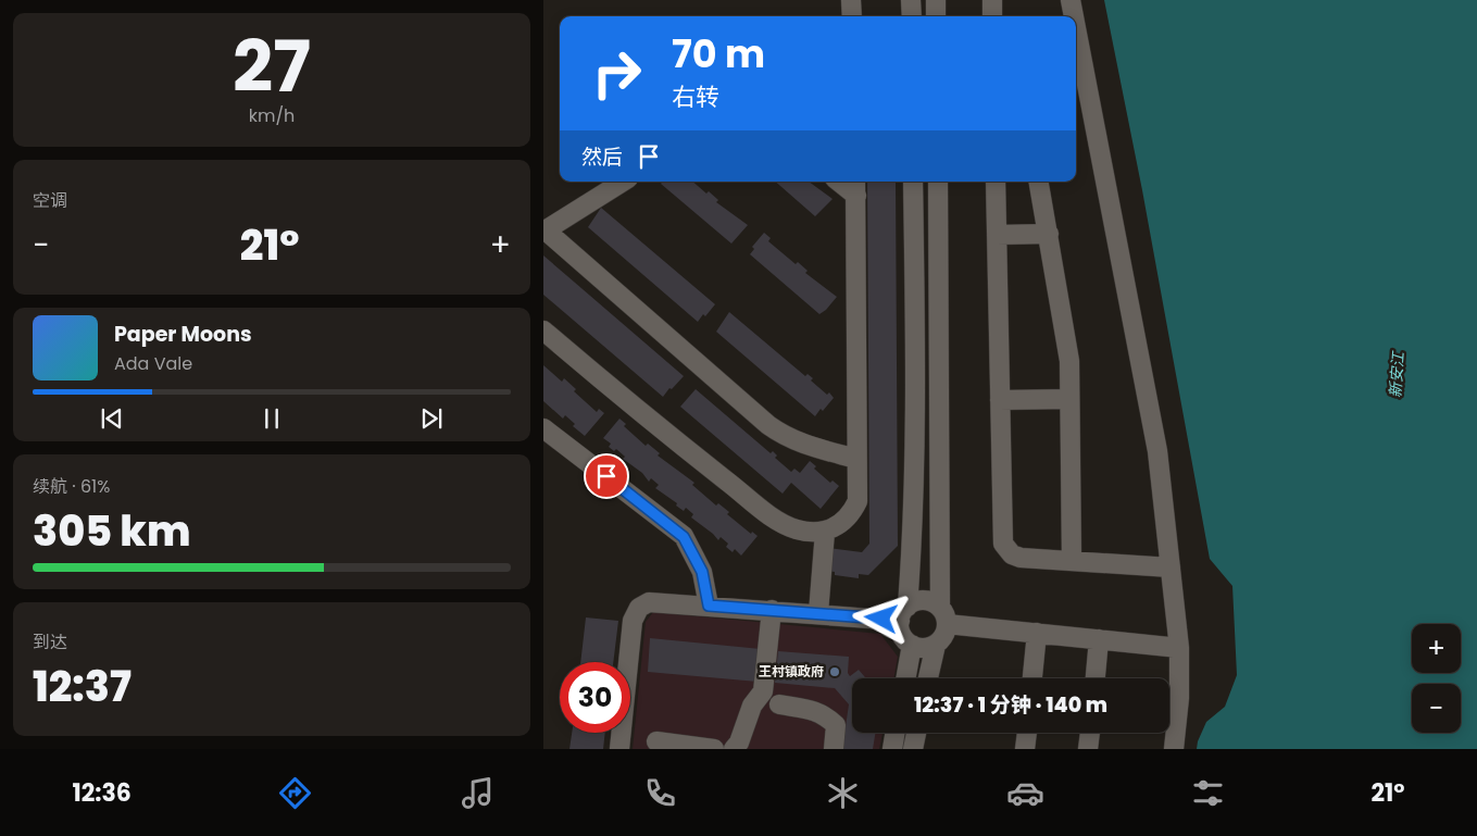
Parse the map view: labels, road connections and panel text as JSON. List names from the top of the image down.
{
  "water": ["新安江"],
  "places": ["王村镇政府"],
  "page": {
    "tile": [
      ["27", "km/h"],
      "空调",
      ["续航 · 61%", "305 km"],
      ["到达", "12:37"]
    ],
    "turn": ["70 m", "右转"],
    "then": "然后",
    "heat": ["−", "21°", "+"],
    "song": ["Paper Moons", "Ada Vale"],
    "map_buttons": ["+", "−"],
    "limit": "30",
    "trip": "12:37 · 1 分钟 · 140 m",
    "tabs": ["12:36", "21°"]
  }
}
